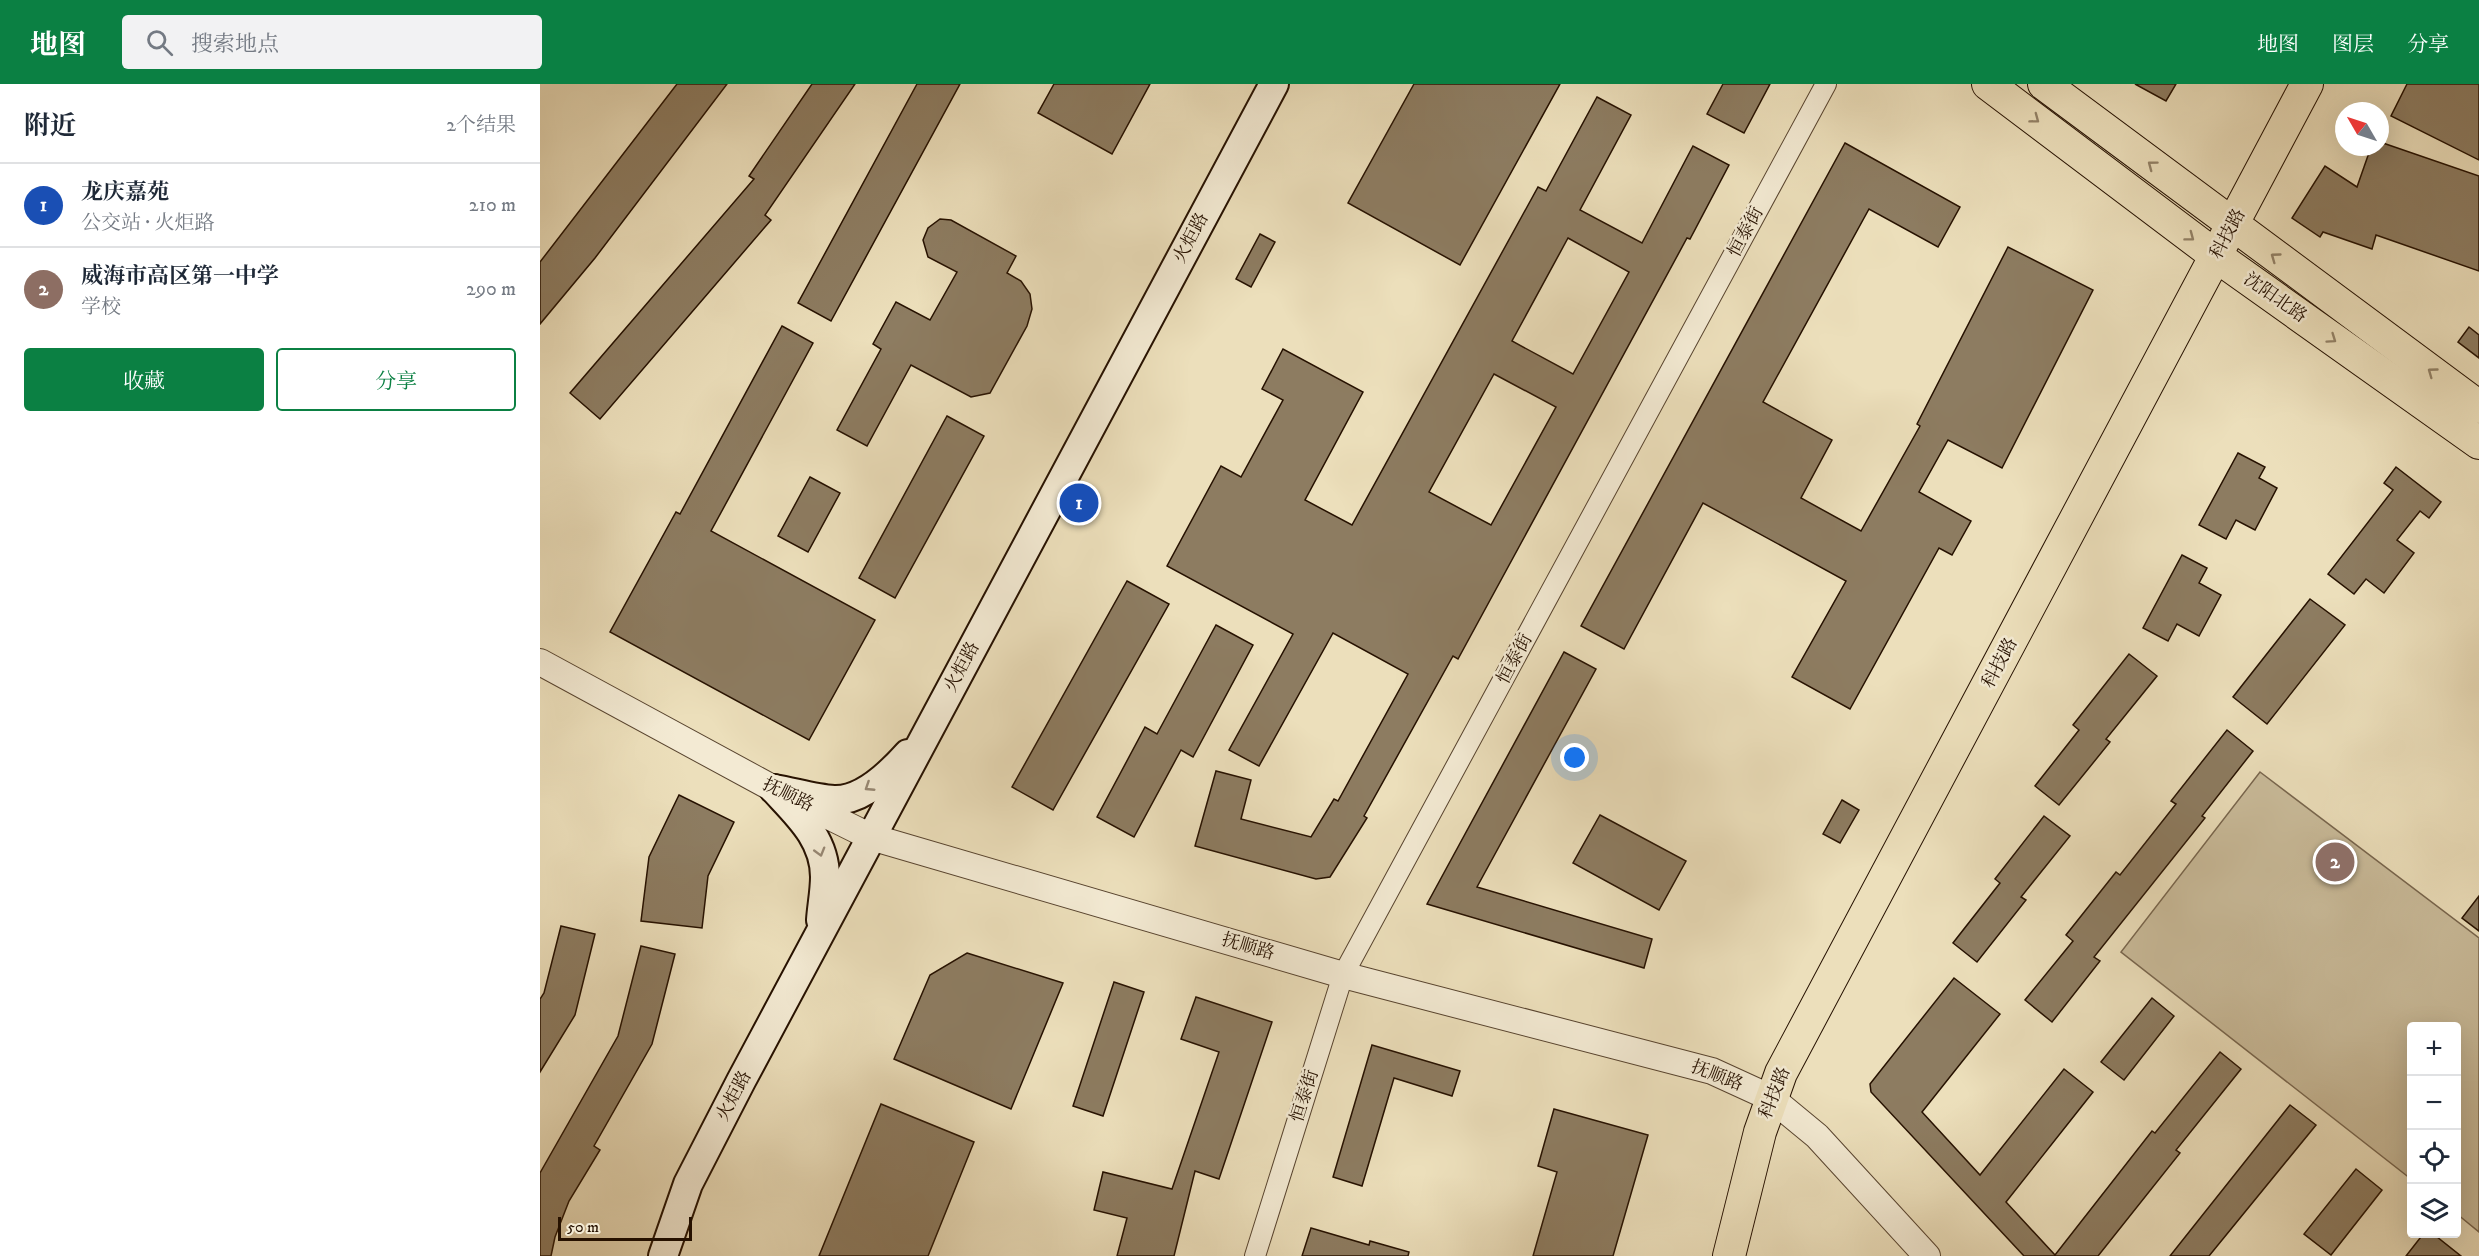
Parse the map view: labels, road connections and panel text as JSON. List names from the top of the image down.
{
  "streets": {
    "main road": ["科技路", "火炬路", "沈阳北路"],
    "street": ["恒泰街", "抚顺路"]
  },
  "crossings": [
    ["恒泰街", "抚顺路"],
    ["科技路", "沈阳北路"],
    ["科技路", "抚顺路"],
    ["火炬路", "抚顺路"]
  ],
  "scale_bar": "50 m",
  "north": "top left",
  "page": {
    "header": "地图",
    "search": "搜索地点",
    "nav": ["地图", "图层", "分享"],
    "heading": ["附近", "2个结果"],
    "list": [
      {
        "mark": "1",
        "name": "龙庆嘉苑",
        "note": "公交站 · 火炬路",
        "value": "210 m"
      },
      {
        "mark": "2",
        "name": "威海市高区第一中学",
        "note": "学校",
        "value": "290 m"
      }
    ],
    "buttons": ["收藏", "分享"],
    "pins": ["1", "2"],
    "map_buttons": ["+", "−"],
    "scale": "50 m"
  }
}
